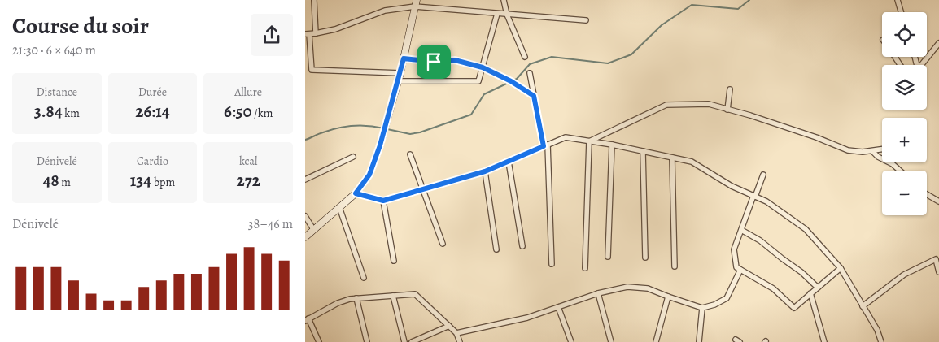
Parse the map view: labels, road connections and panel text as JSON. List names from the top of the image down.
{
  "page": {
    "heading": ["Course du soir", "21:30 · 6 × 640 m"],
    "map_buttons": ["+", "−"],
    "stats": [
      ["Distance", "3.84 km"],
      ["Durée", "26:14"],
      ["Allure", "6:50 /km"],
      ["Dénivelé", "48 m"],
      ["Cardio", "134 bpm"],
      ["kcal", "272"]
    ],
    "chart": ["Dénivelé", "38–46 m"]
  }
}
